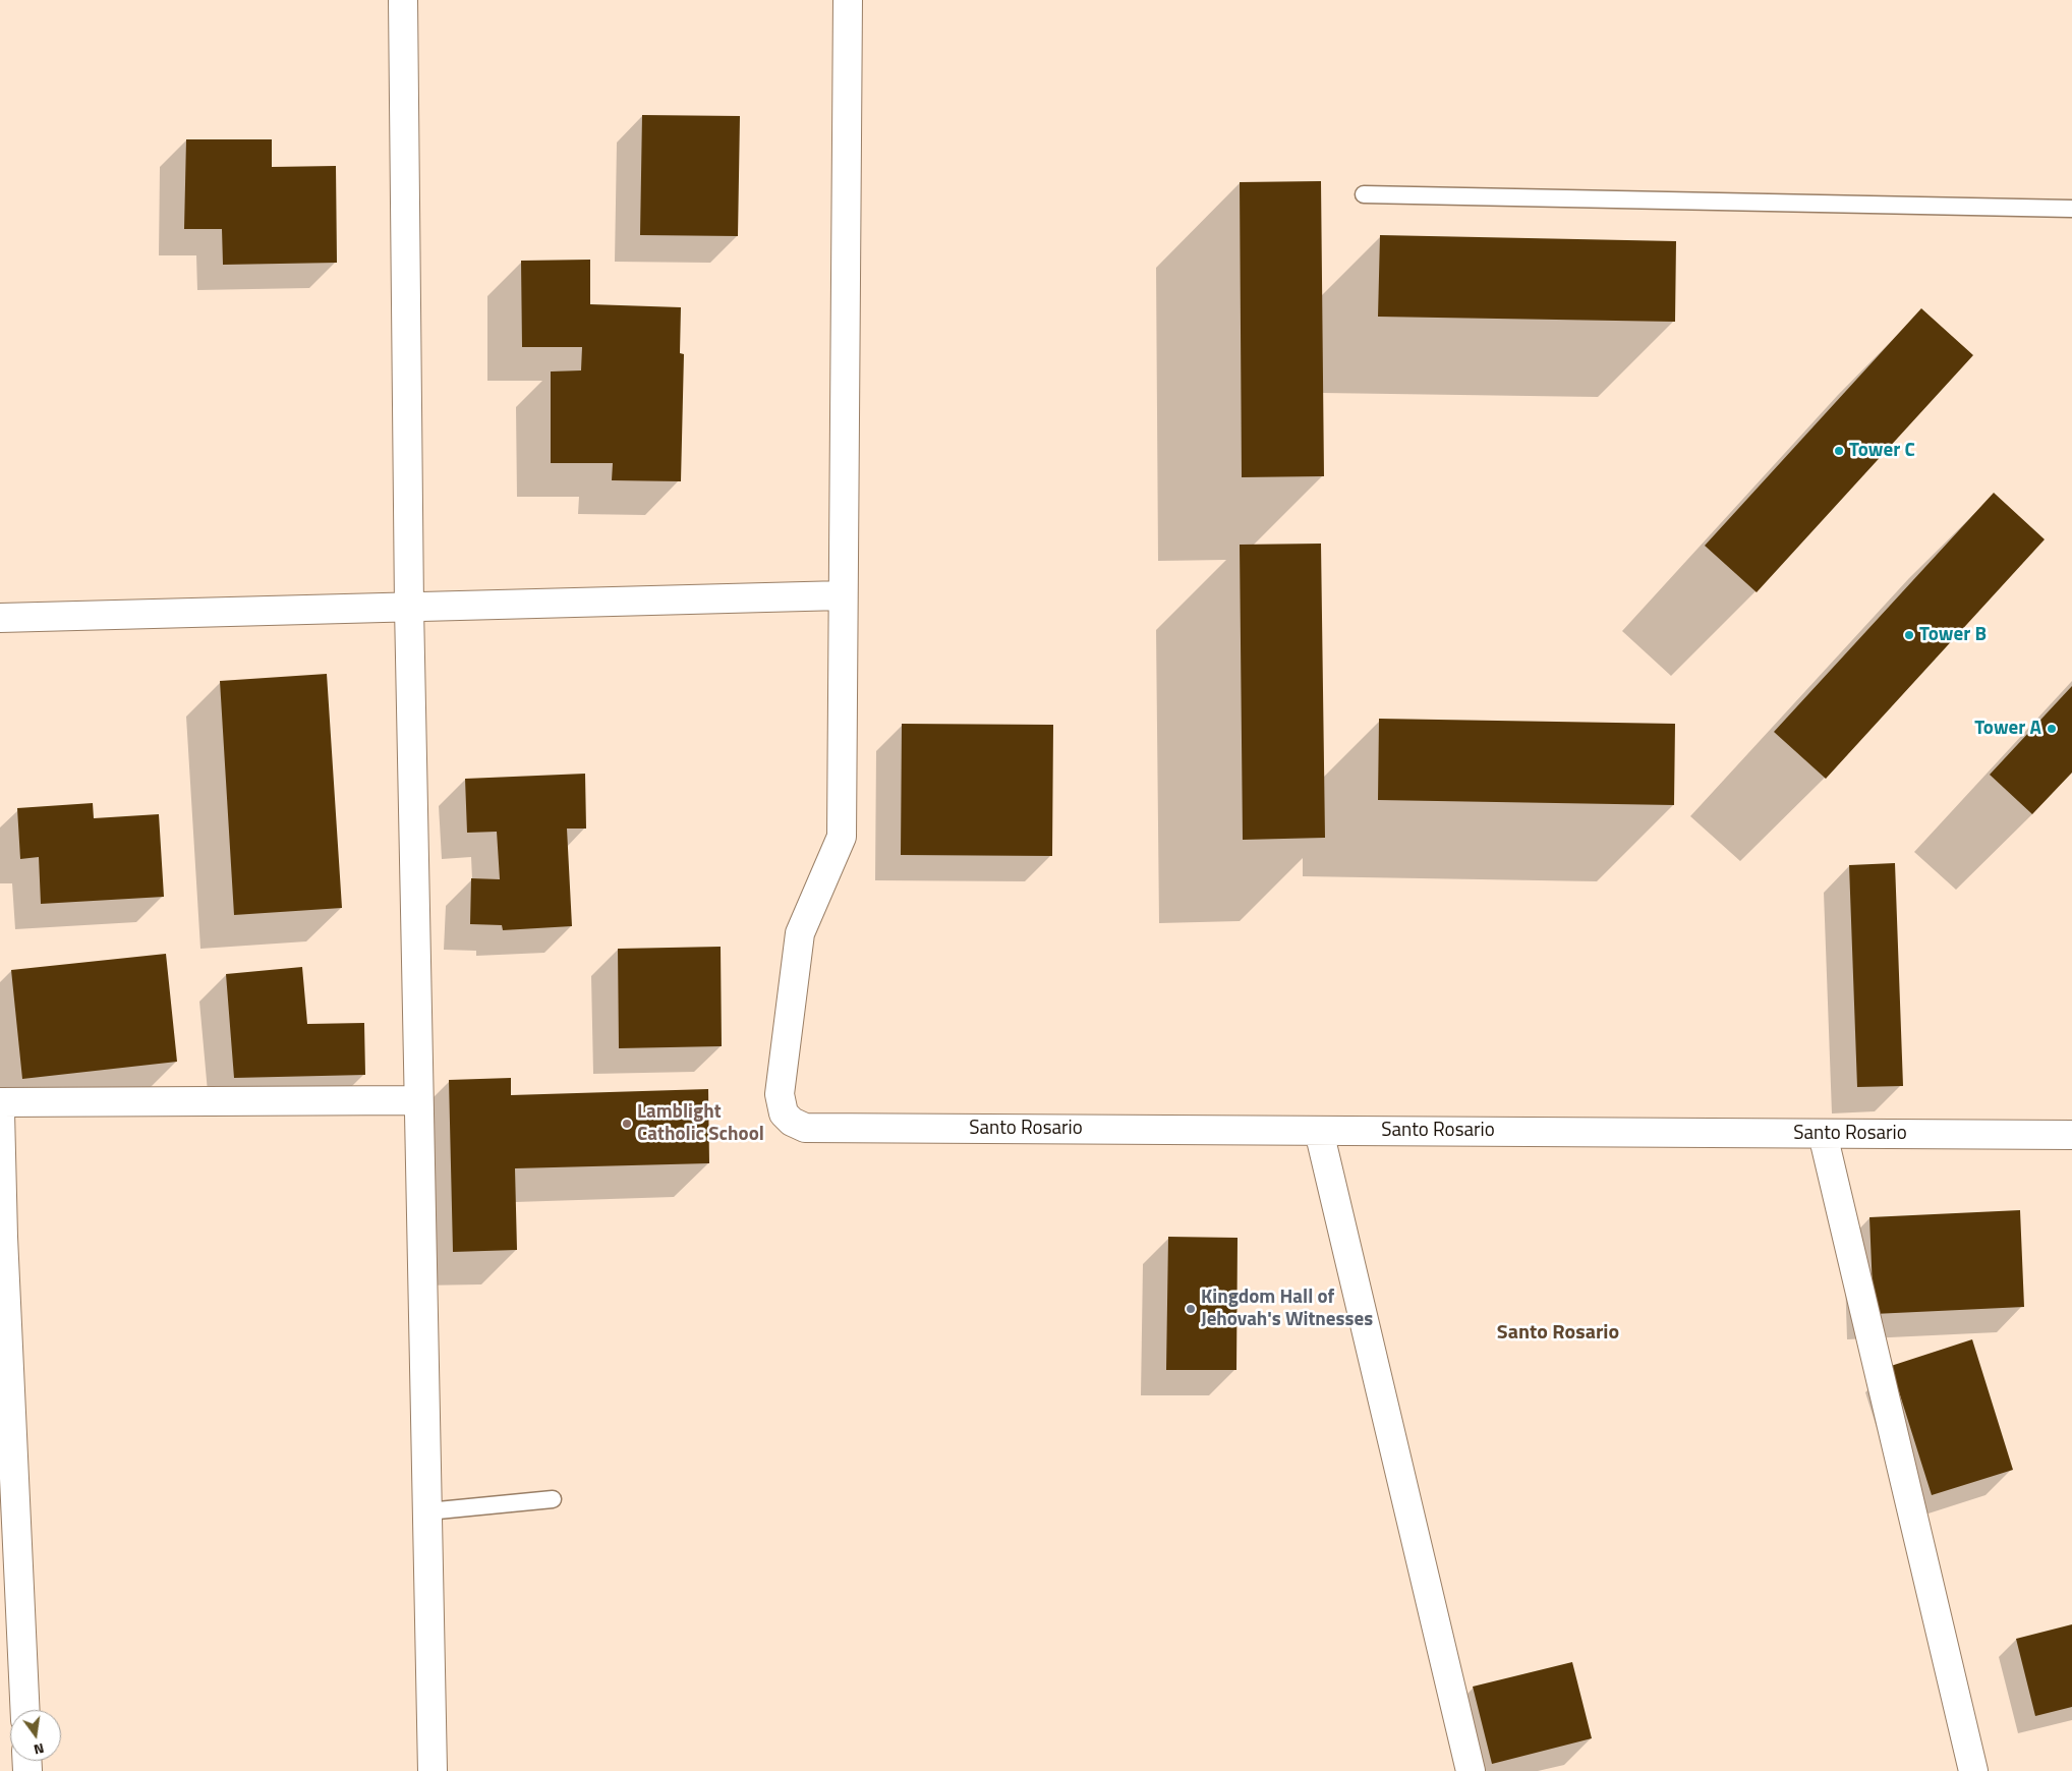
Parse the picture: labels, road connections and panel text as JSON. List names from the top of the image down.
{
  "streets": {
    "street": ["Santo Rosario"]
  },
  "districts": ["Santo Rosario"],
  "places": [
    "Tower C",
    "Tower B",
    "Tower A",
    "Lamblight Catholic School",
    "Kingdom Hall of Jehovah's Witnesses"
  ],
  "north": "bottom"
}
